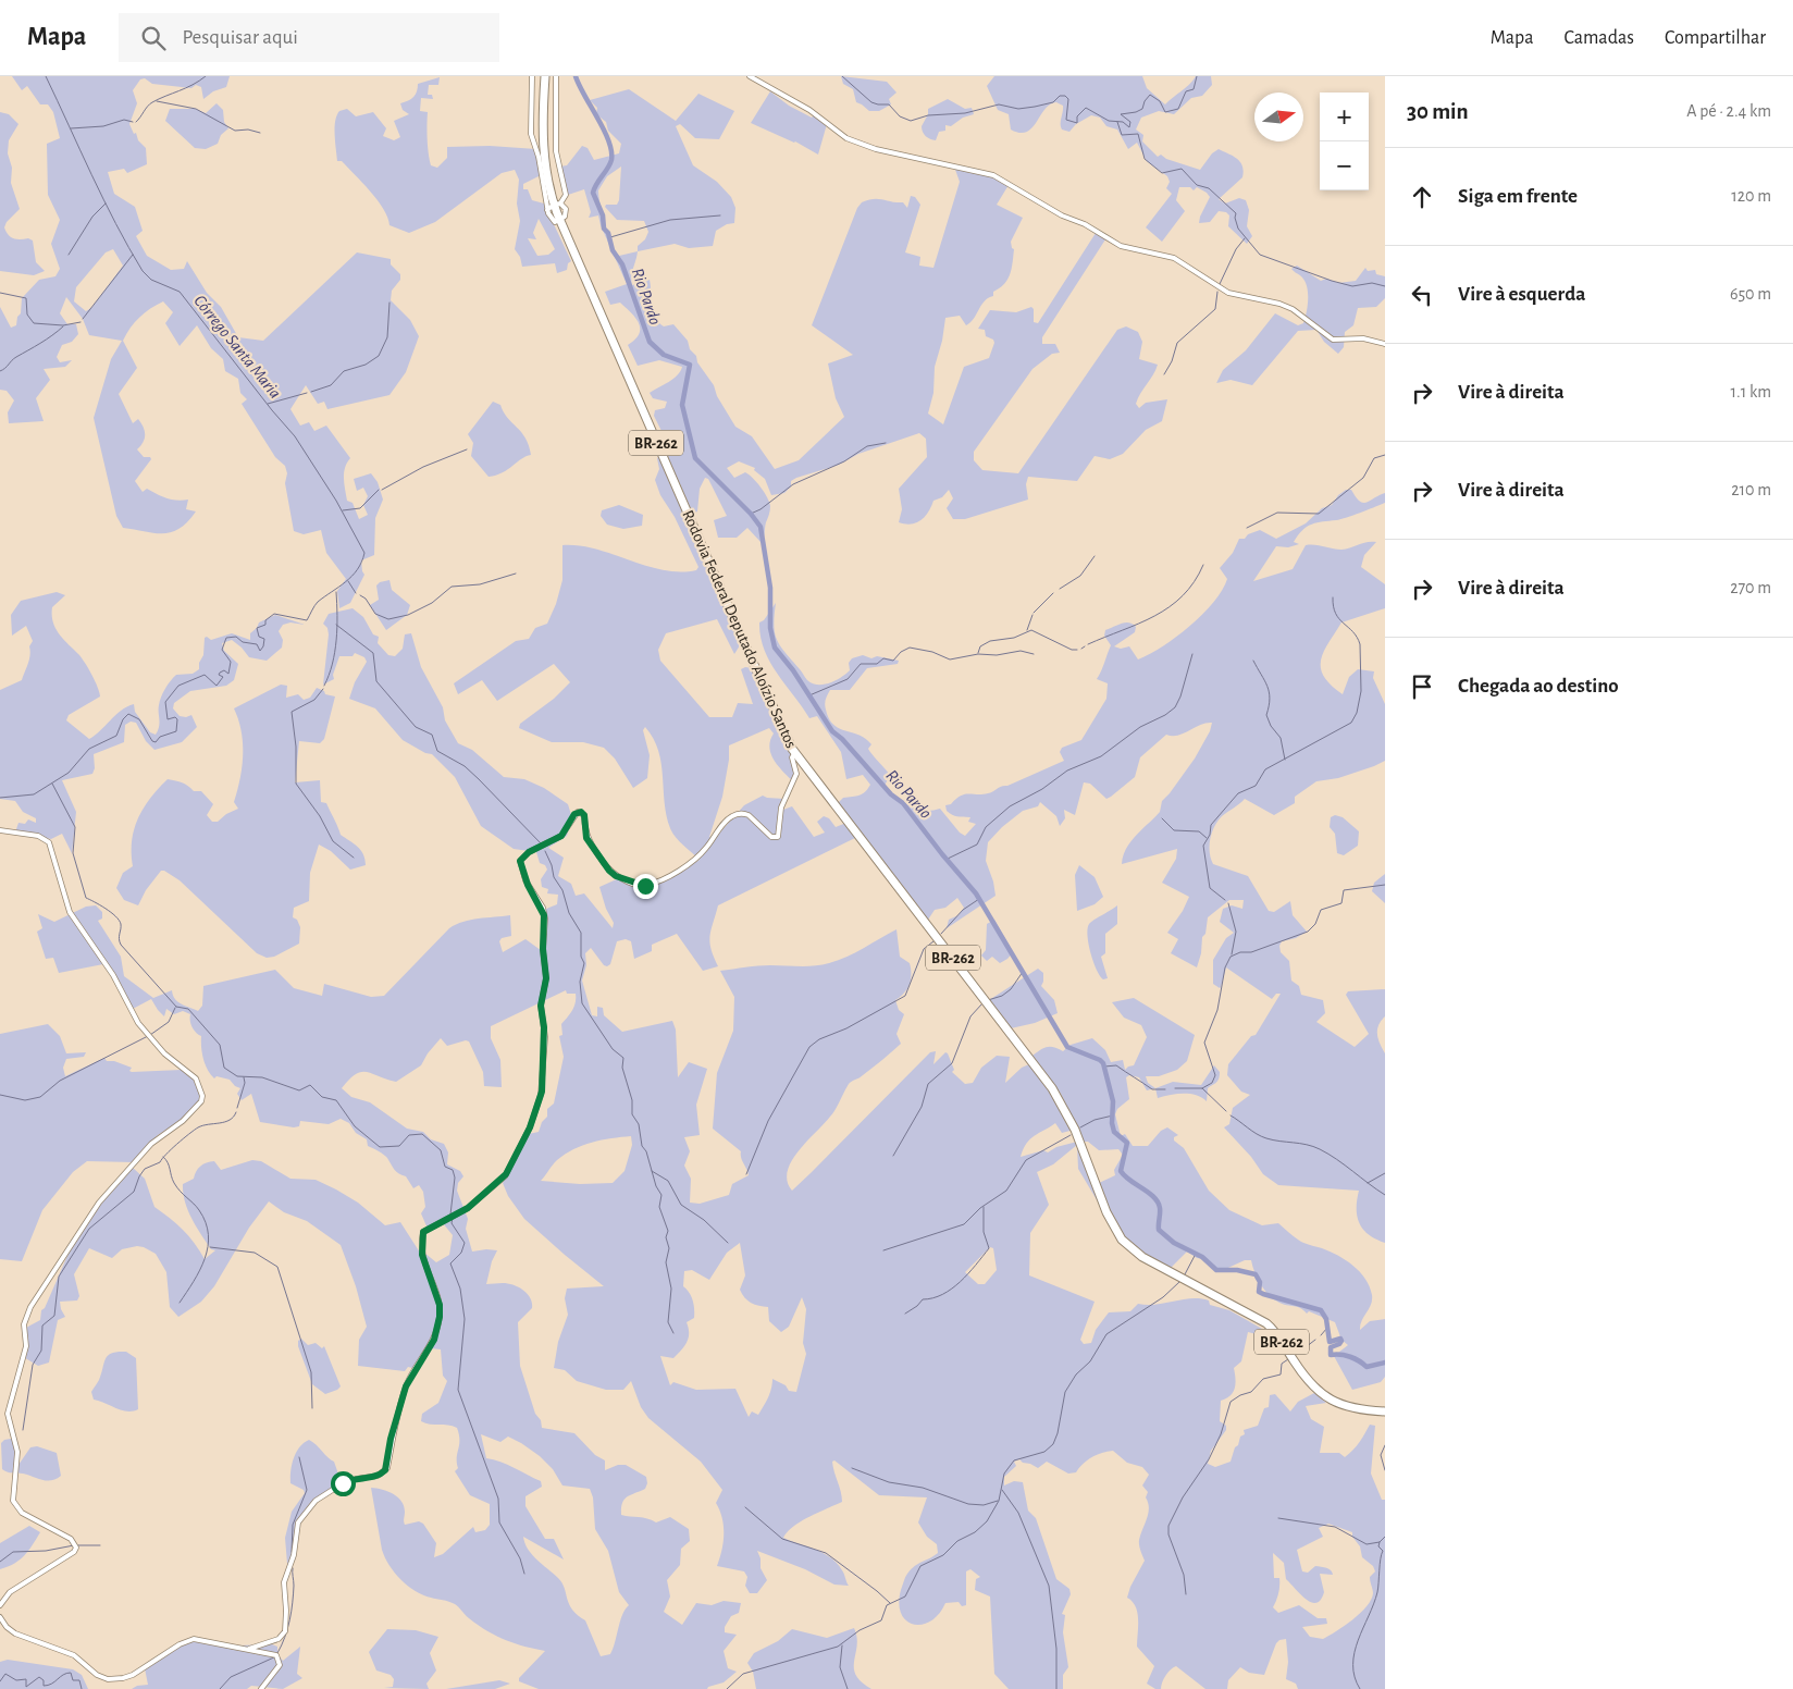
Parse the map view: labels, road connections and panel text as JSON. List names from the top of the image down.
{
  "streets": {
    "highway": ["BR-262", "Rodovia Federal Deputado Aloízio Santos"]
  },
  "water": ["Rio Pardo", "Córrego Santa Maria"],
  "north": "right",
  "page": {
    "header": "Mapa",
    "search": "Pesquisar aqui",
    "nav": ["Mapa", "Camadas", "Compartilhar"],
    "heading": ["30 min", "A pé · 2.4 km"],
    "map_buttons": ["+", "−"],
    "list": [
      ["Siga em frente", "120 m"],
      ["Vire à esquerda", "650 m"],
      ["Vire à direita", "1.1 km"],
      ["Vire à direita", "210 m"],
      ["Vire à direita", "270 m"],
      "Chegada ao destino"
    ]
  }
}
